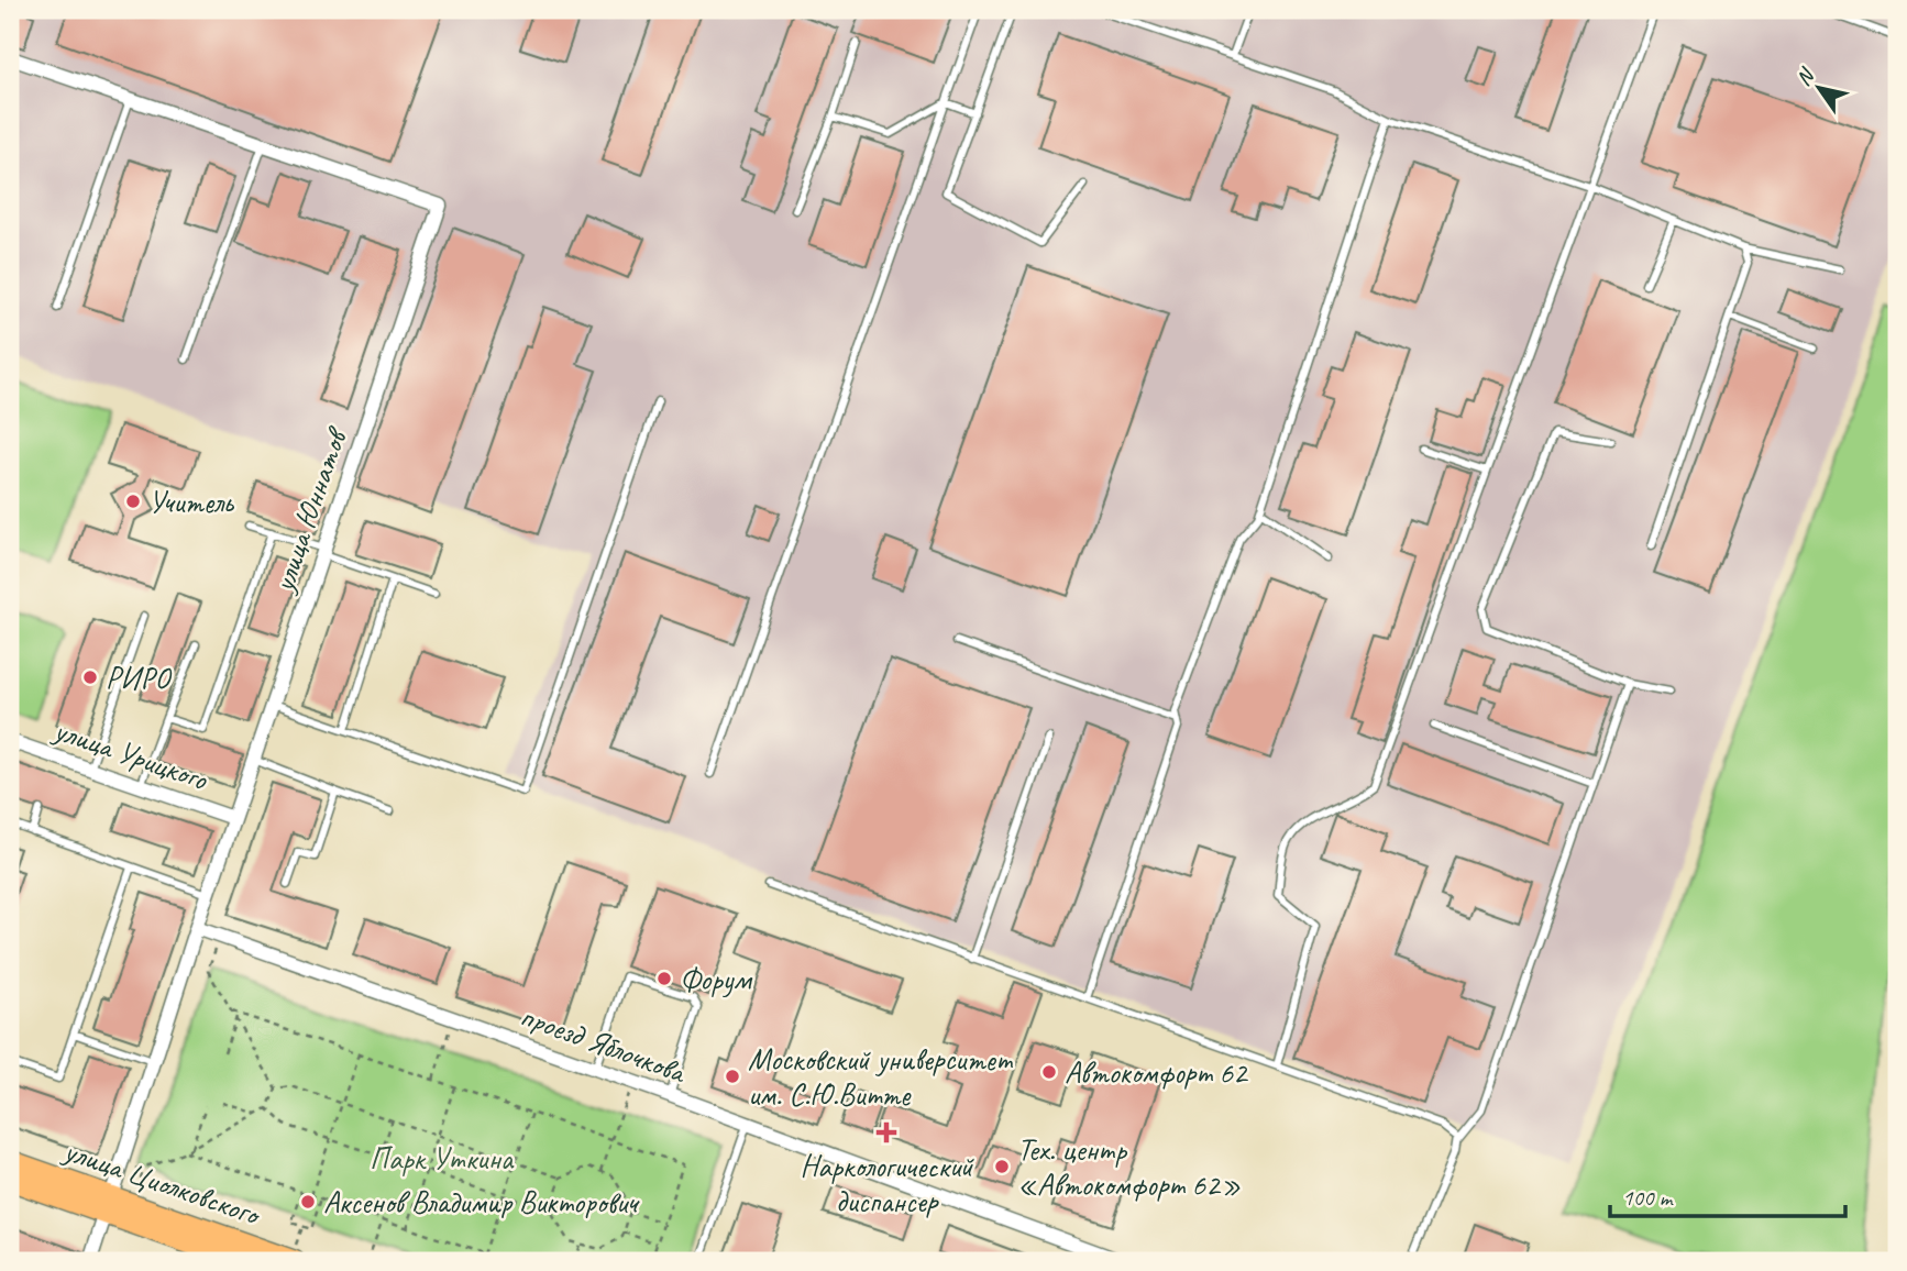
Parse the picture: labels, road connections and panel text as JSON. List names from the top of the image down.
{
  "streets": {
    "main road": ["улица Циолковского"],
    "street": ["улица Юннатов", "улица Урицкого", "проезд Яблочкова"]
  },
  "crossings": [
    ["улица Юннатов", "улица Урицкого"],
    ["улица Юннатов", "проезд Яблочкова"],
    ["улица Юннатов", "улица Циолковского"]
  ],
  "parks": ["Парк Уткина"],
  "places": {
    "other": [
      "Учитель",
      "РИРО",
      "Форум",
      "Автокомфорт 62",
      "Московский университет им. С.Ю.Витте",
      "Тех. центр «Автокомфорт 62»",
      "Аксенов Владимир Викторович"
    ],
    "health": ["Наркологический диспансер"]
  },
  "scale_bar": "100 m",
  "north": "top left"
}
